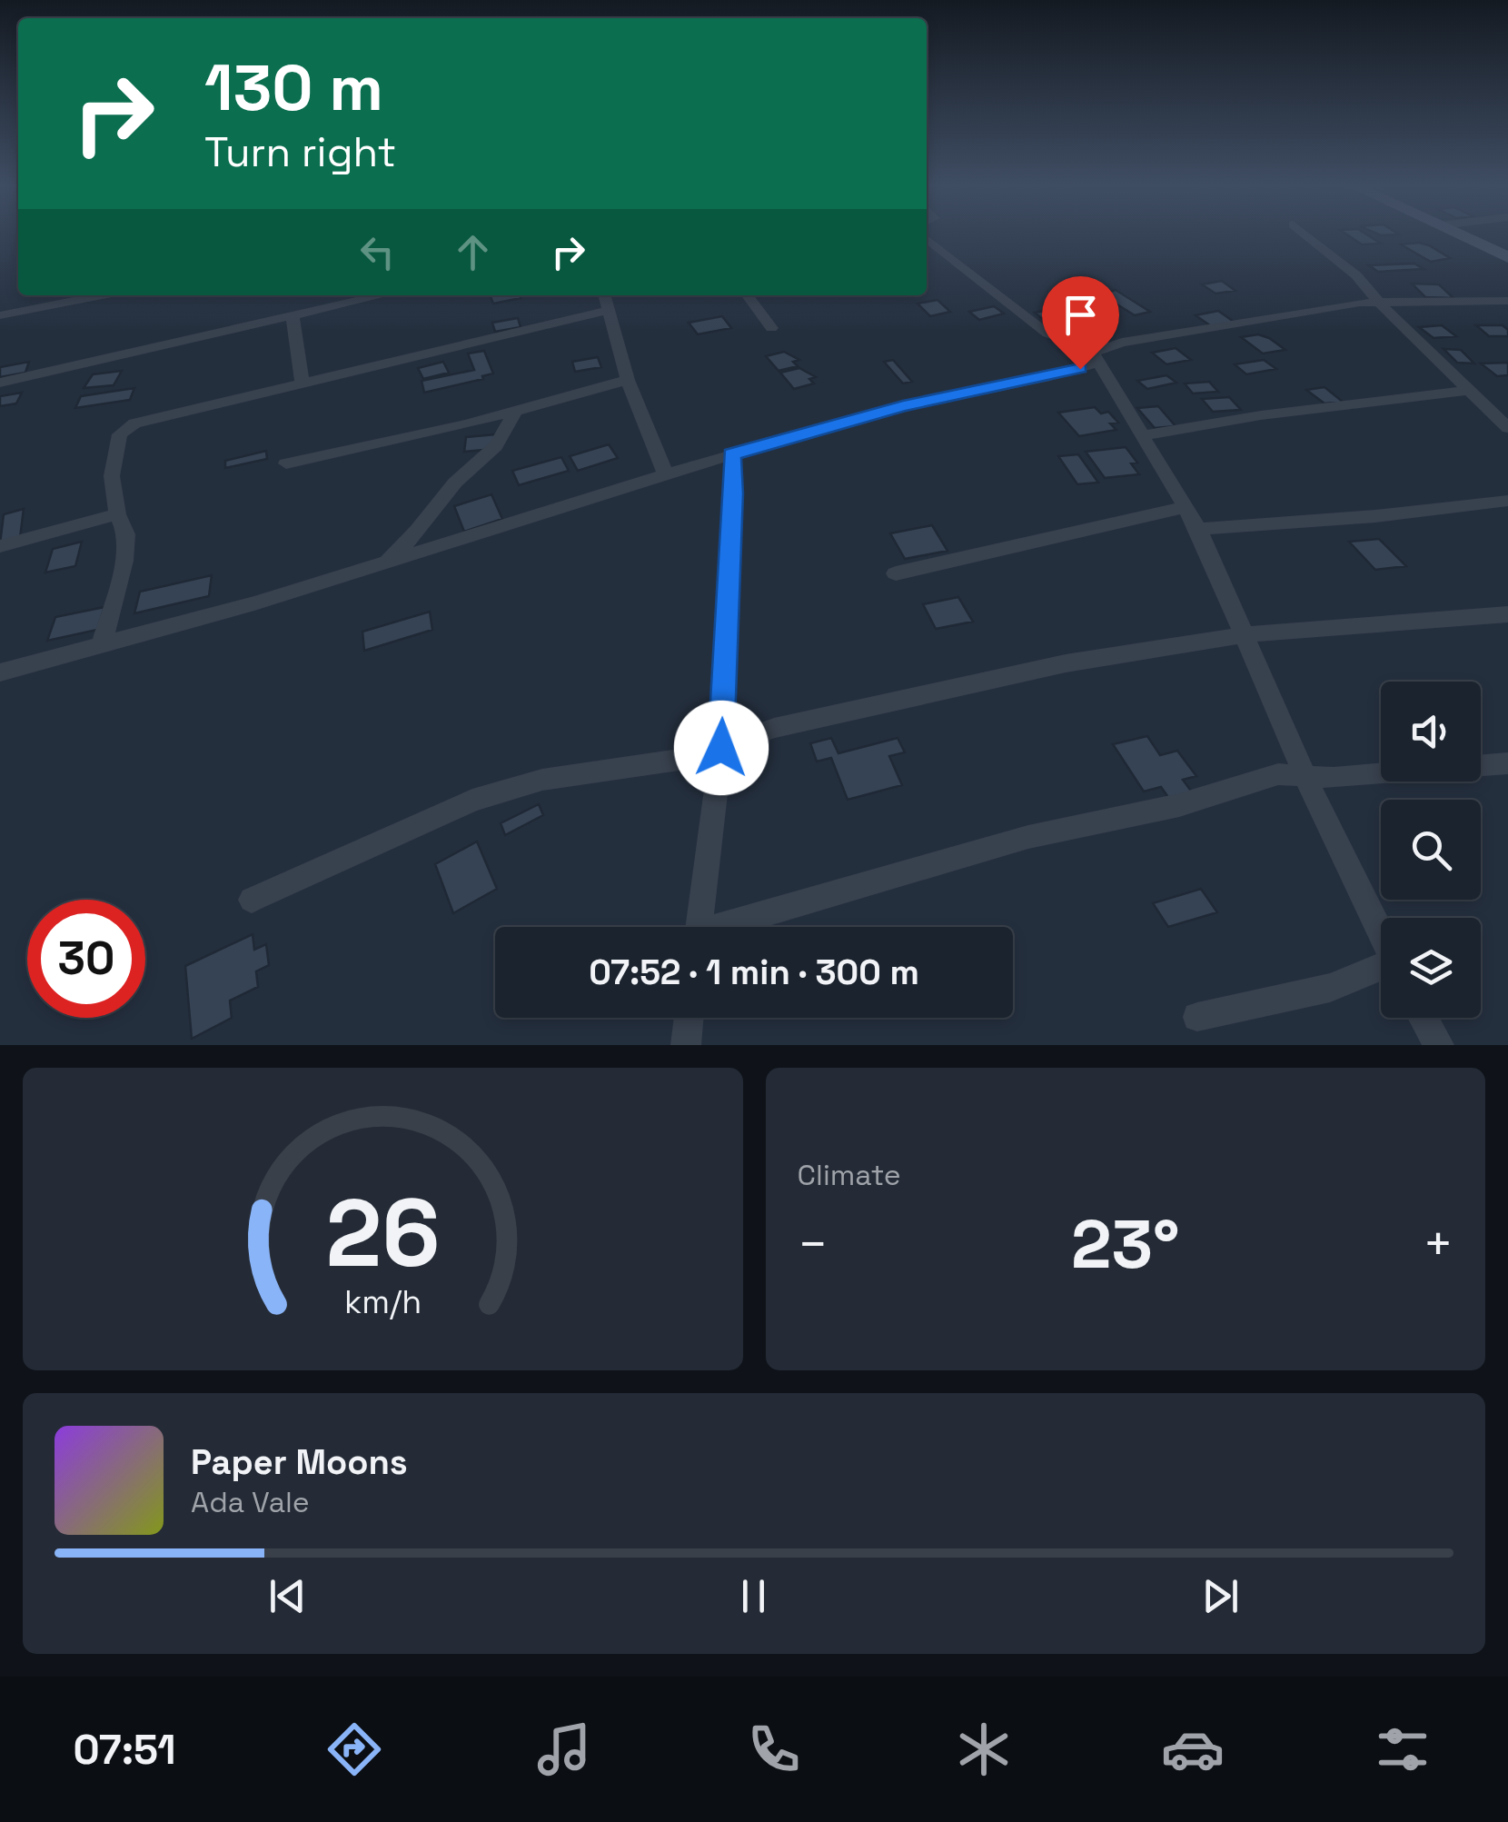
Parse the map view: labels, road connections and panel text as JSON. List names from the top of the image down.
{
  "page": {
    "turn": ["130 m", "Turn right"],
    "limit": "30",
    "trip": "07:52 · 1 min · 300 m",
    "tile": "Climate",
    "heat": ["−", "23°", "+"],
    "song": ["Paper Moons", "Ada Vale"],
    "tabs": "07:51",
    "gauge": ["26", "km/h"]
  }
}
